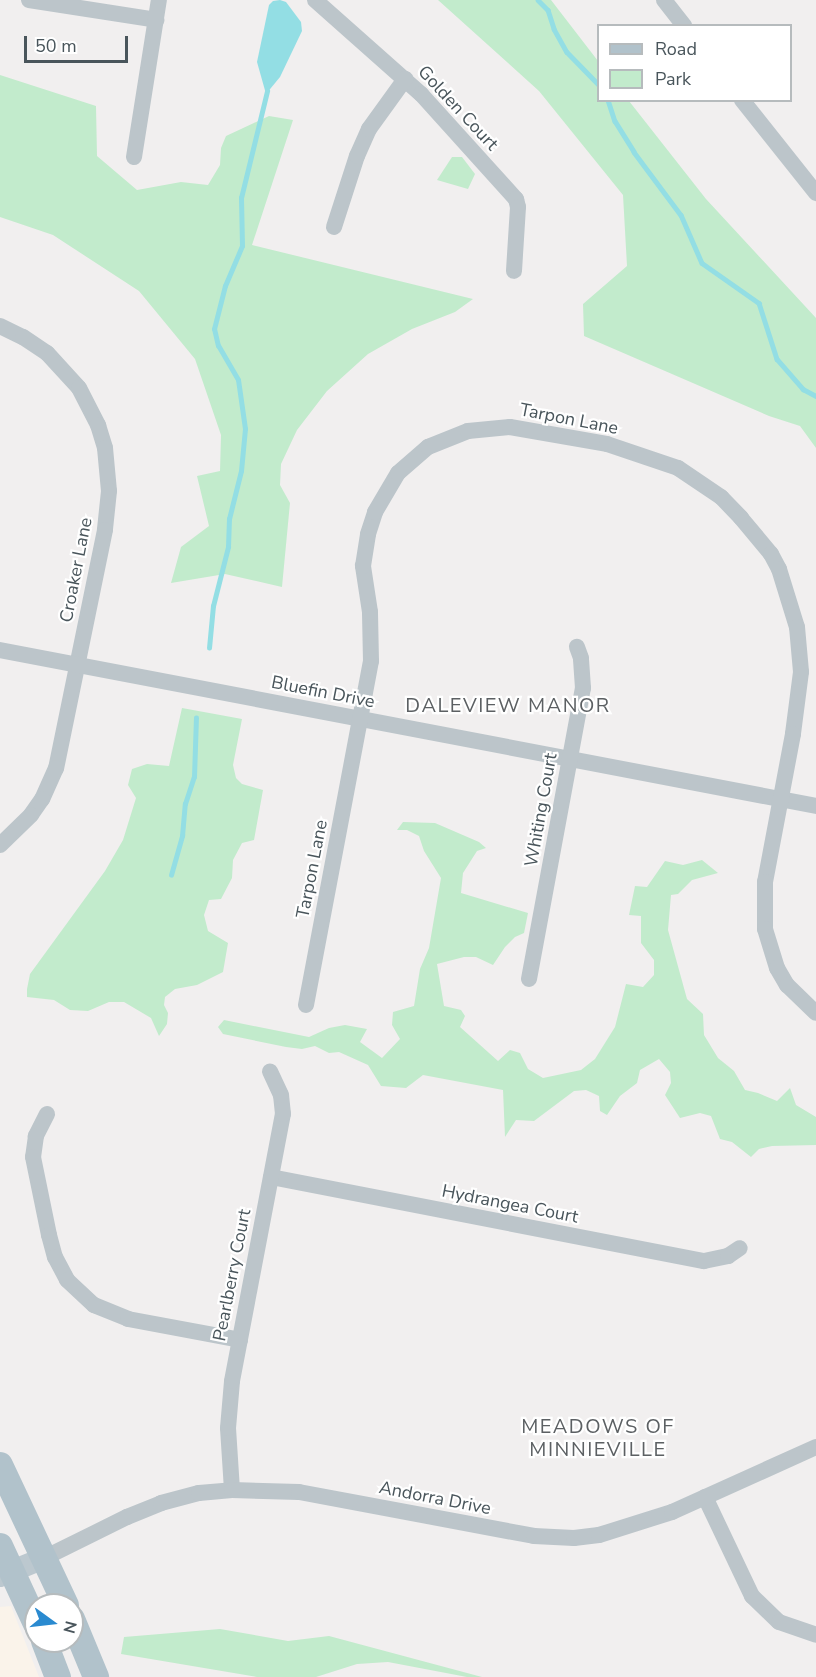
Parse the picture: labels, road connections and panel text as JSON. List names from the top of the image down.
{
  "streets": {
    "street": [
      "Golden Court",
      "Tarpon Lane",
      "Croaker Lane",
      "Bluefin Drive",
      "Whiting Court",
      "Hydrangea Court",
      "Pearlberry Court",
      "Andorra Drive"
    ]
  },
  "crossings": [
    ["Tarpon Lane", "Bluefin Drive"],
    ["Croaker Lane", "Bluefin Drive"],
    ["Bluefin Drive", "Whiting Court"],
    ["Hydrangea Court", "Pearlberry Court"],
    ["Pearlberry Court", "Andorra Drive"]
  ],
  "districts": ["DALEVIEW MANOR", "MEADOWS OF MINNIEVILLE"],
  "legend": ["Road", "Park"],
  "scale_bar": "50 m",
  "north": "right"
}
